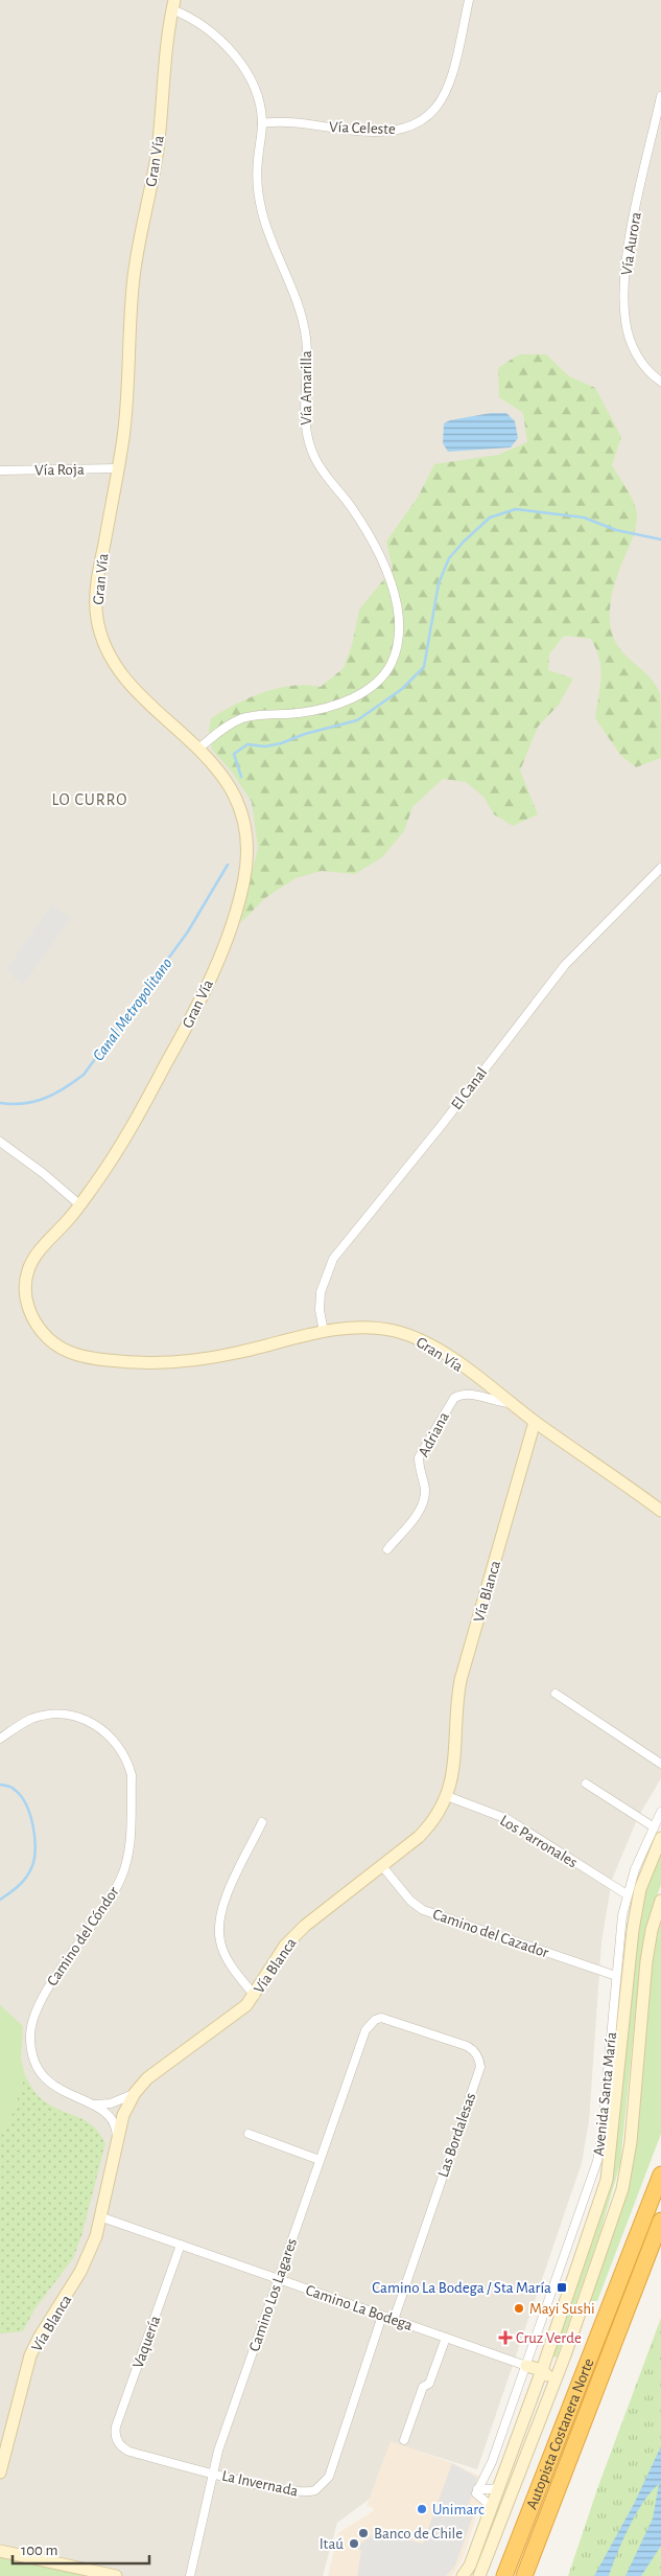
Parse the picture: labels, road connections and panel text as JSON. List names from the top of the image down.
{
  "streets": {
    "highway": ["Autopista Costanera Norte"],
    "main road": ["Gran Vía", "Vía Blanca", "Avenida Santa María"],
    "street": [
      "Vía Celeste",
      "Vía Aurora",
      "Vía Amarilla",
      "Vía Roja",
      "El Canal",
      "Adriana",
      "Los Parronales",
      "Camino del Cazador",
      "Camino del Cóndor",
      "Las Bordalesas",
      "Camino Los Lagares",
      "Camino La Bodega",
      "Vaquería",
      "La Invernada"
    ]
  },
  "crossings": [
    ["Vía Celeste", "Vía Amarilla"],
    ["Gran Vía", "Vía Amarilla"],
    ["Gran Vía", "Vía Roja"],
    ["Gran Vía", "El Canal"],
    ["Gran Vía", "Adriana"],
    ["Gran Vía", "Vía Blanca"],
    ["Vía Blanca", "Los Parronales"],
    ["Vía Blanca", "Camino del Cazador"],
    ["Vía Blanca", "Camino del Cóndor"],
    ["Vía Blanca", "Camino La Bodega"],
    ["Los Parronales", "Avenida Santa María"],
    ["Camino del Cazador", "Avenida Santa María"],
    ["Avenida Santa María", "Camino La Bodega"],
    ["Las Bordalesas", "Camino Los Lagares"],
    ["Las Bordalesas", "Camino La Bodega"],
    ["Camino Los Lagares", "Camino La Bodega"],
    ["Camino Los Lagares", "La Invernada"],
    ["Camino La Bodega", "Vaquería"],
    ["Camino La Bodega", "La Invernada"],
    ["Vaquería", "La Invernada"]
  ],
  "districts": ["LO CURRO"],
  "water": ["Canal Metropolitano"],
  "places": {
    "transit": ["Camino La Bodega / Sta María"],
    "other": [
      "Mayi Sushi",
      "Unimarc",
      "Banco de Chile",
      "Itaú"
    ],
    "health": ["Cruz Verde"]
  },
  "scale_bar": "100 m"
}
